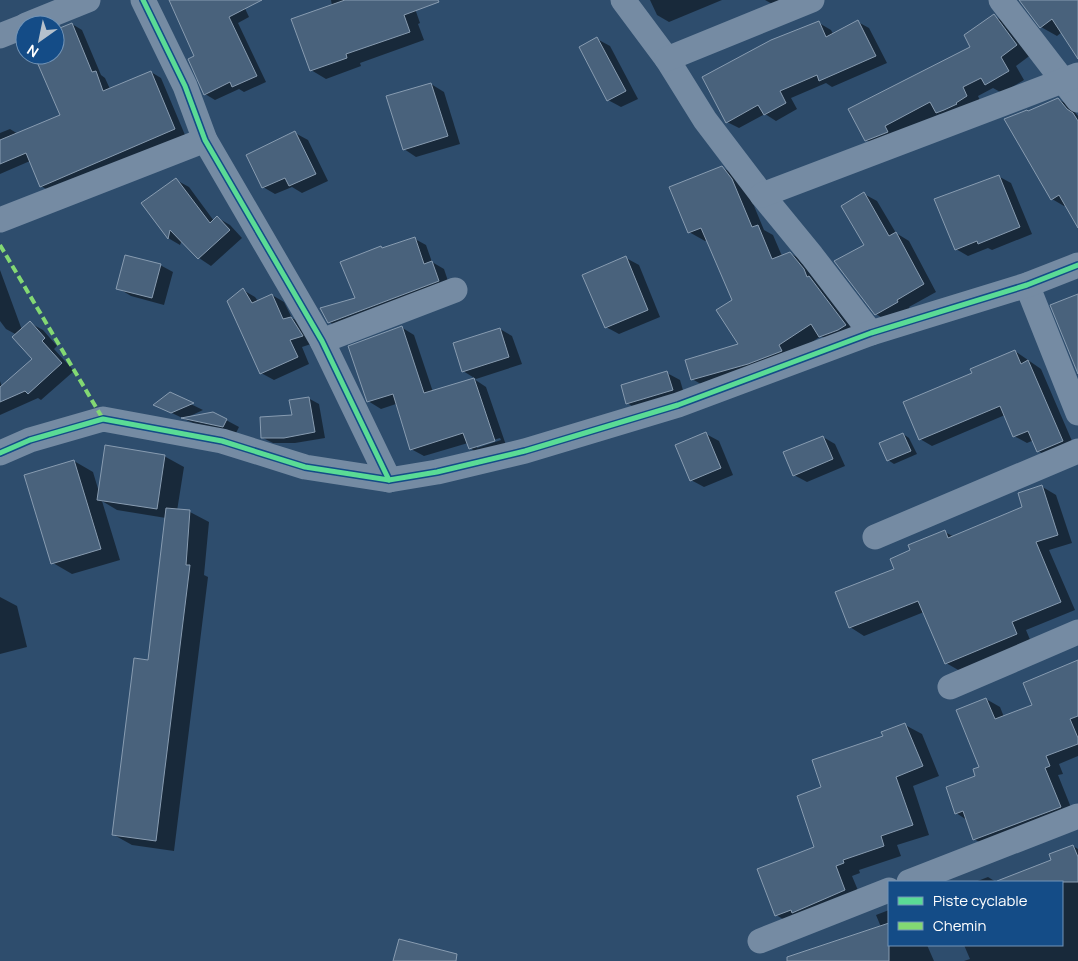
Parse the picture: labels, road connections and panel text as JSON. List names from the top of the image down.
{
  "legend": ["Piste cyclable", "Chemin"],
  "north": "bottom left"
}
